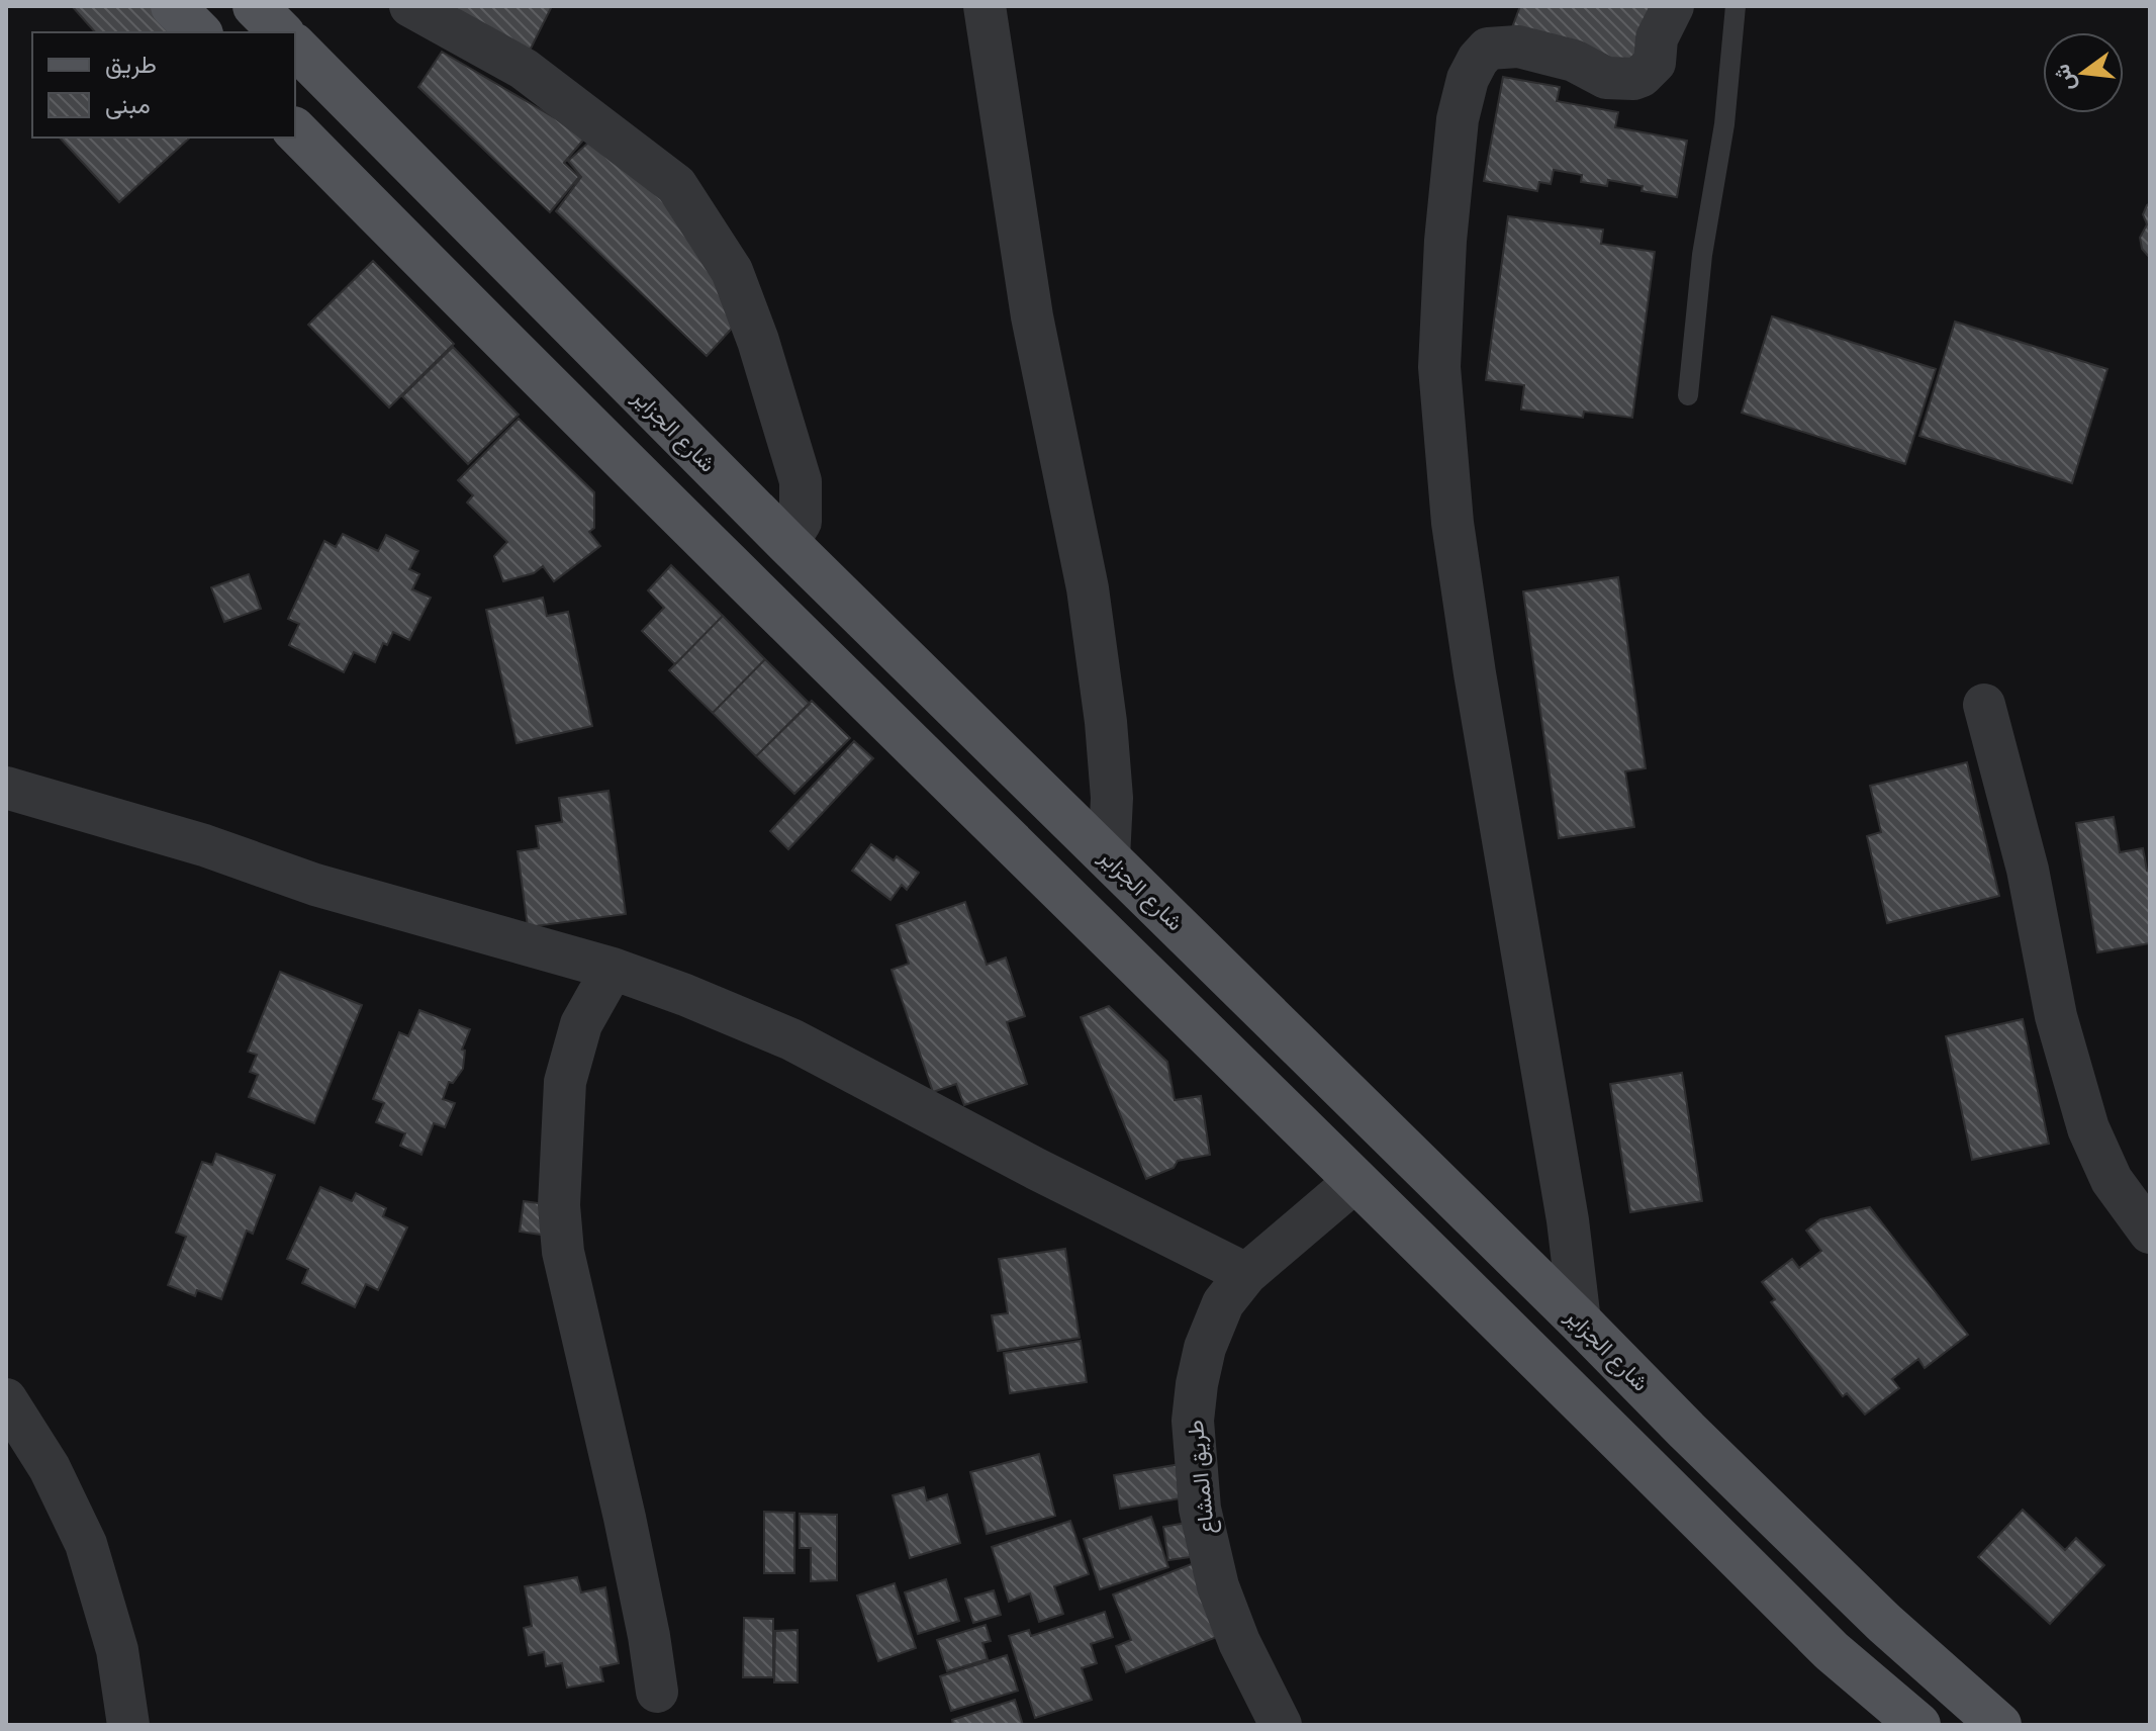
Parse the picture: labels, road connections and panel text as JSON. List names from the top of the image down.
{
  "streets": {
    "main road": ["شارع الجزاير"],
    "street": ["طريق المشاع"]
  },
  "legend": ["طريق", "مبنى"],
  "north": "left"
}
